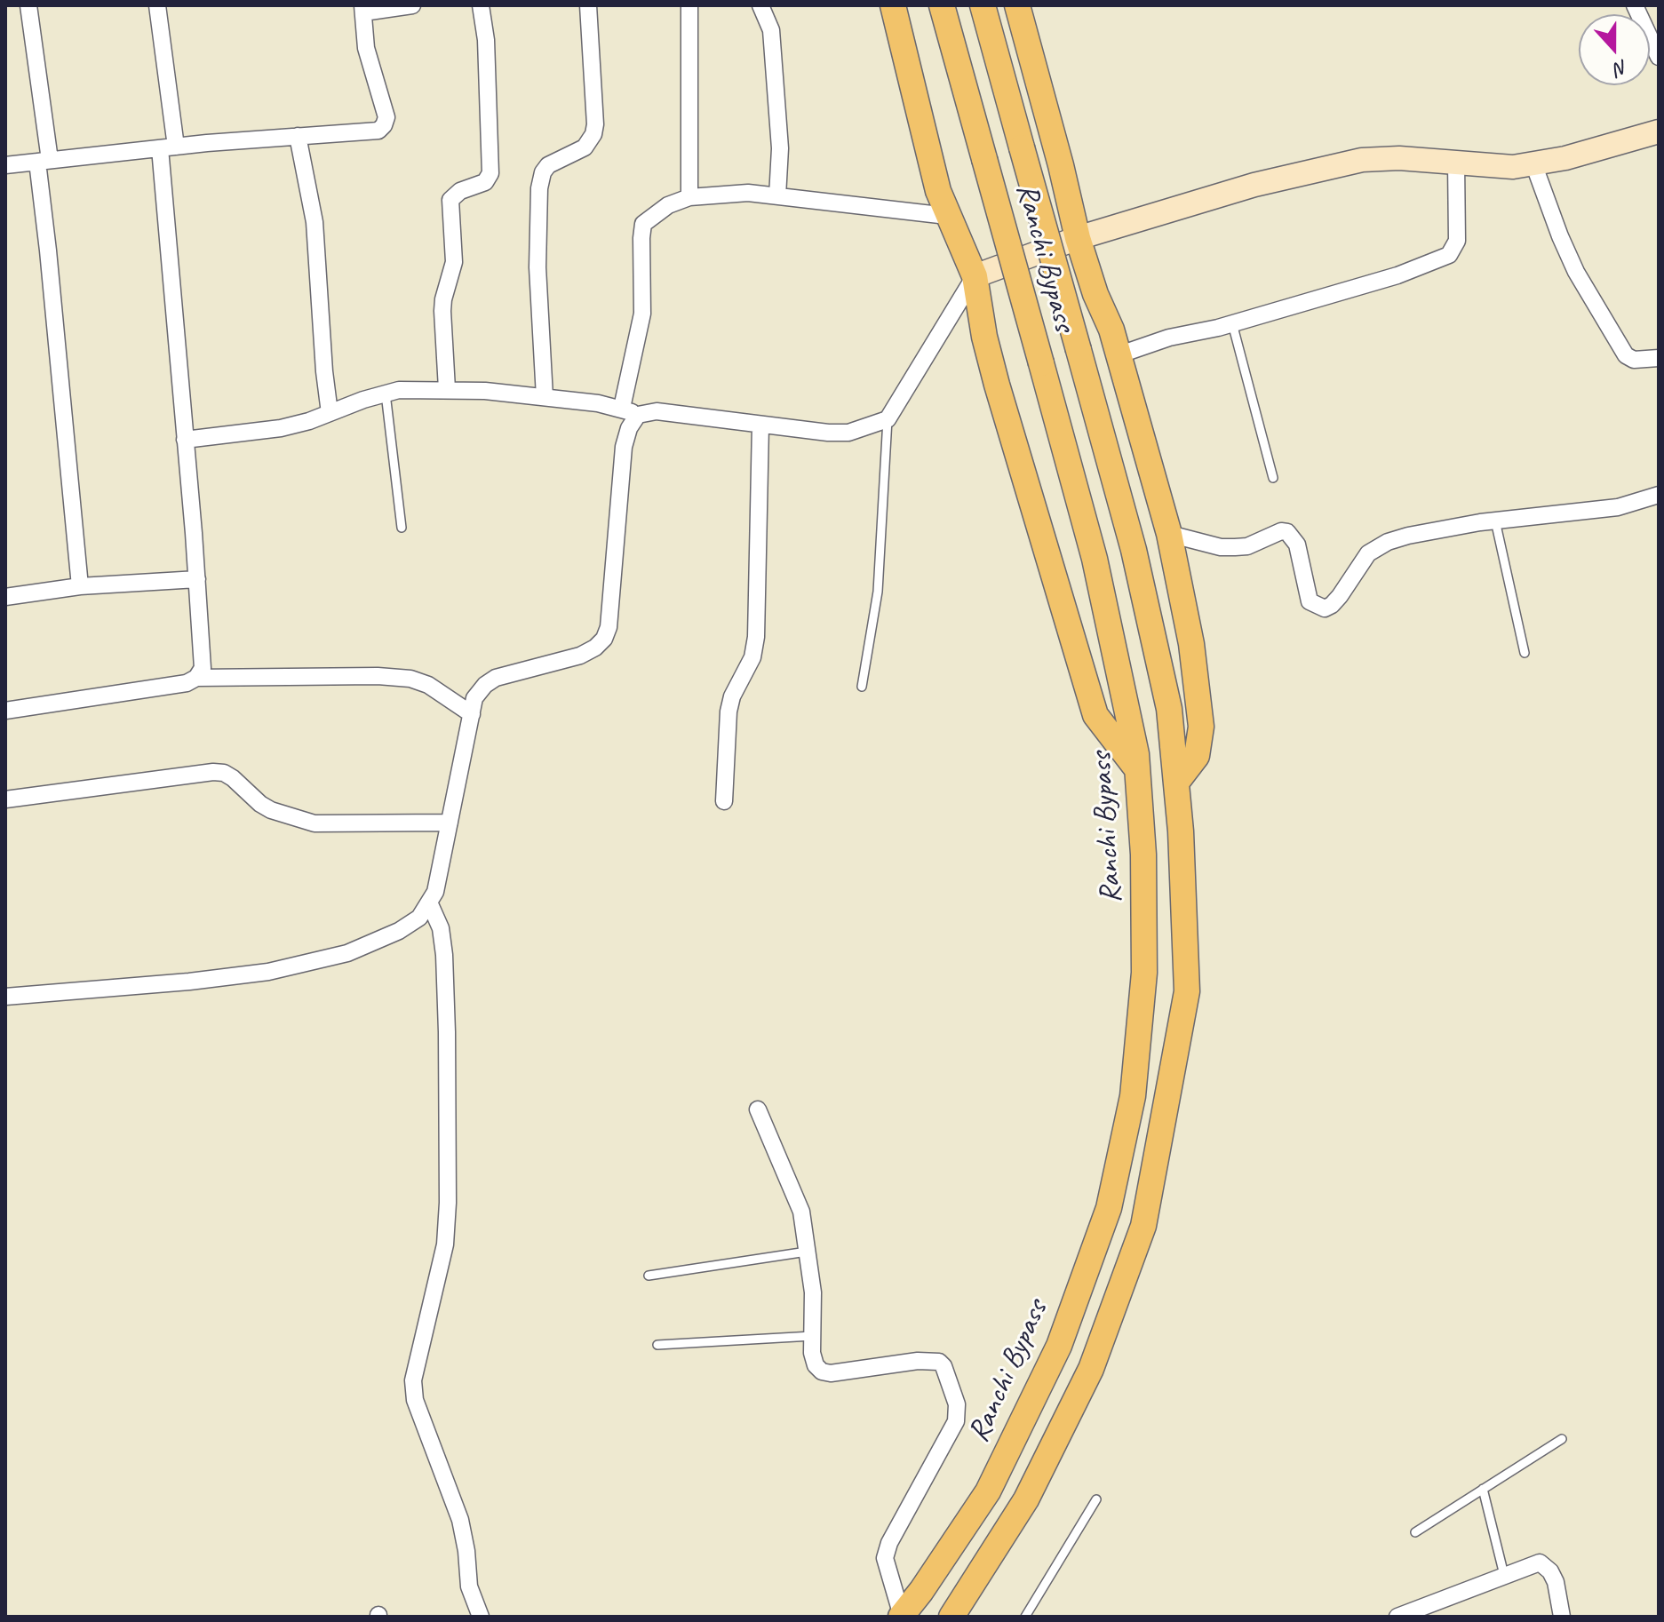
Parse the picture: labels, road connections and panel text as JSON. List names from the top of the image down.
{
  "streets": {
    "main road": ["Ranchi Bypass"]
  },
  "north": "bottom"
}
